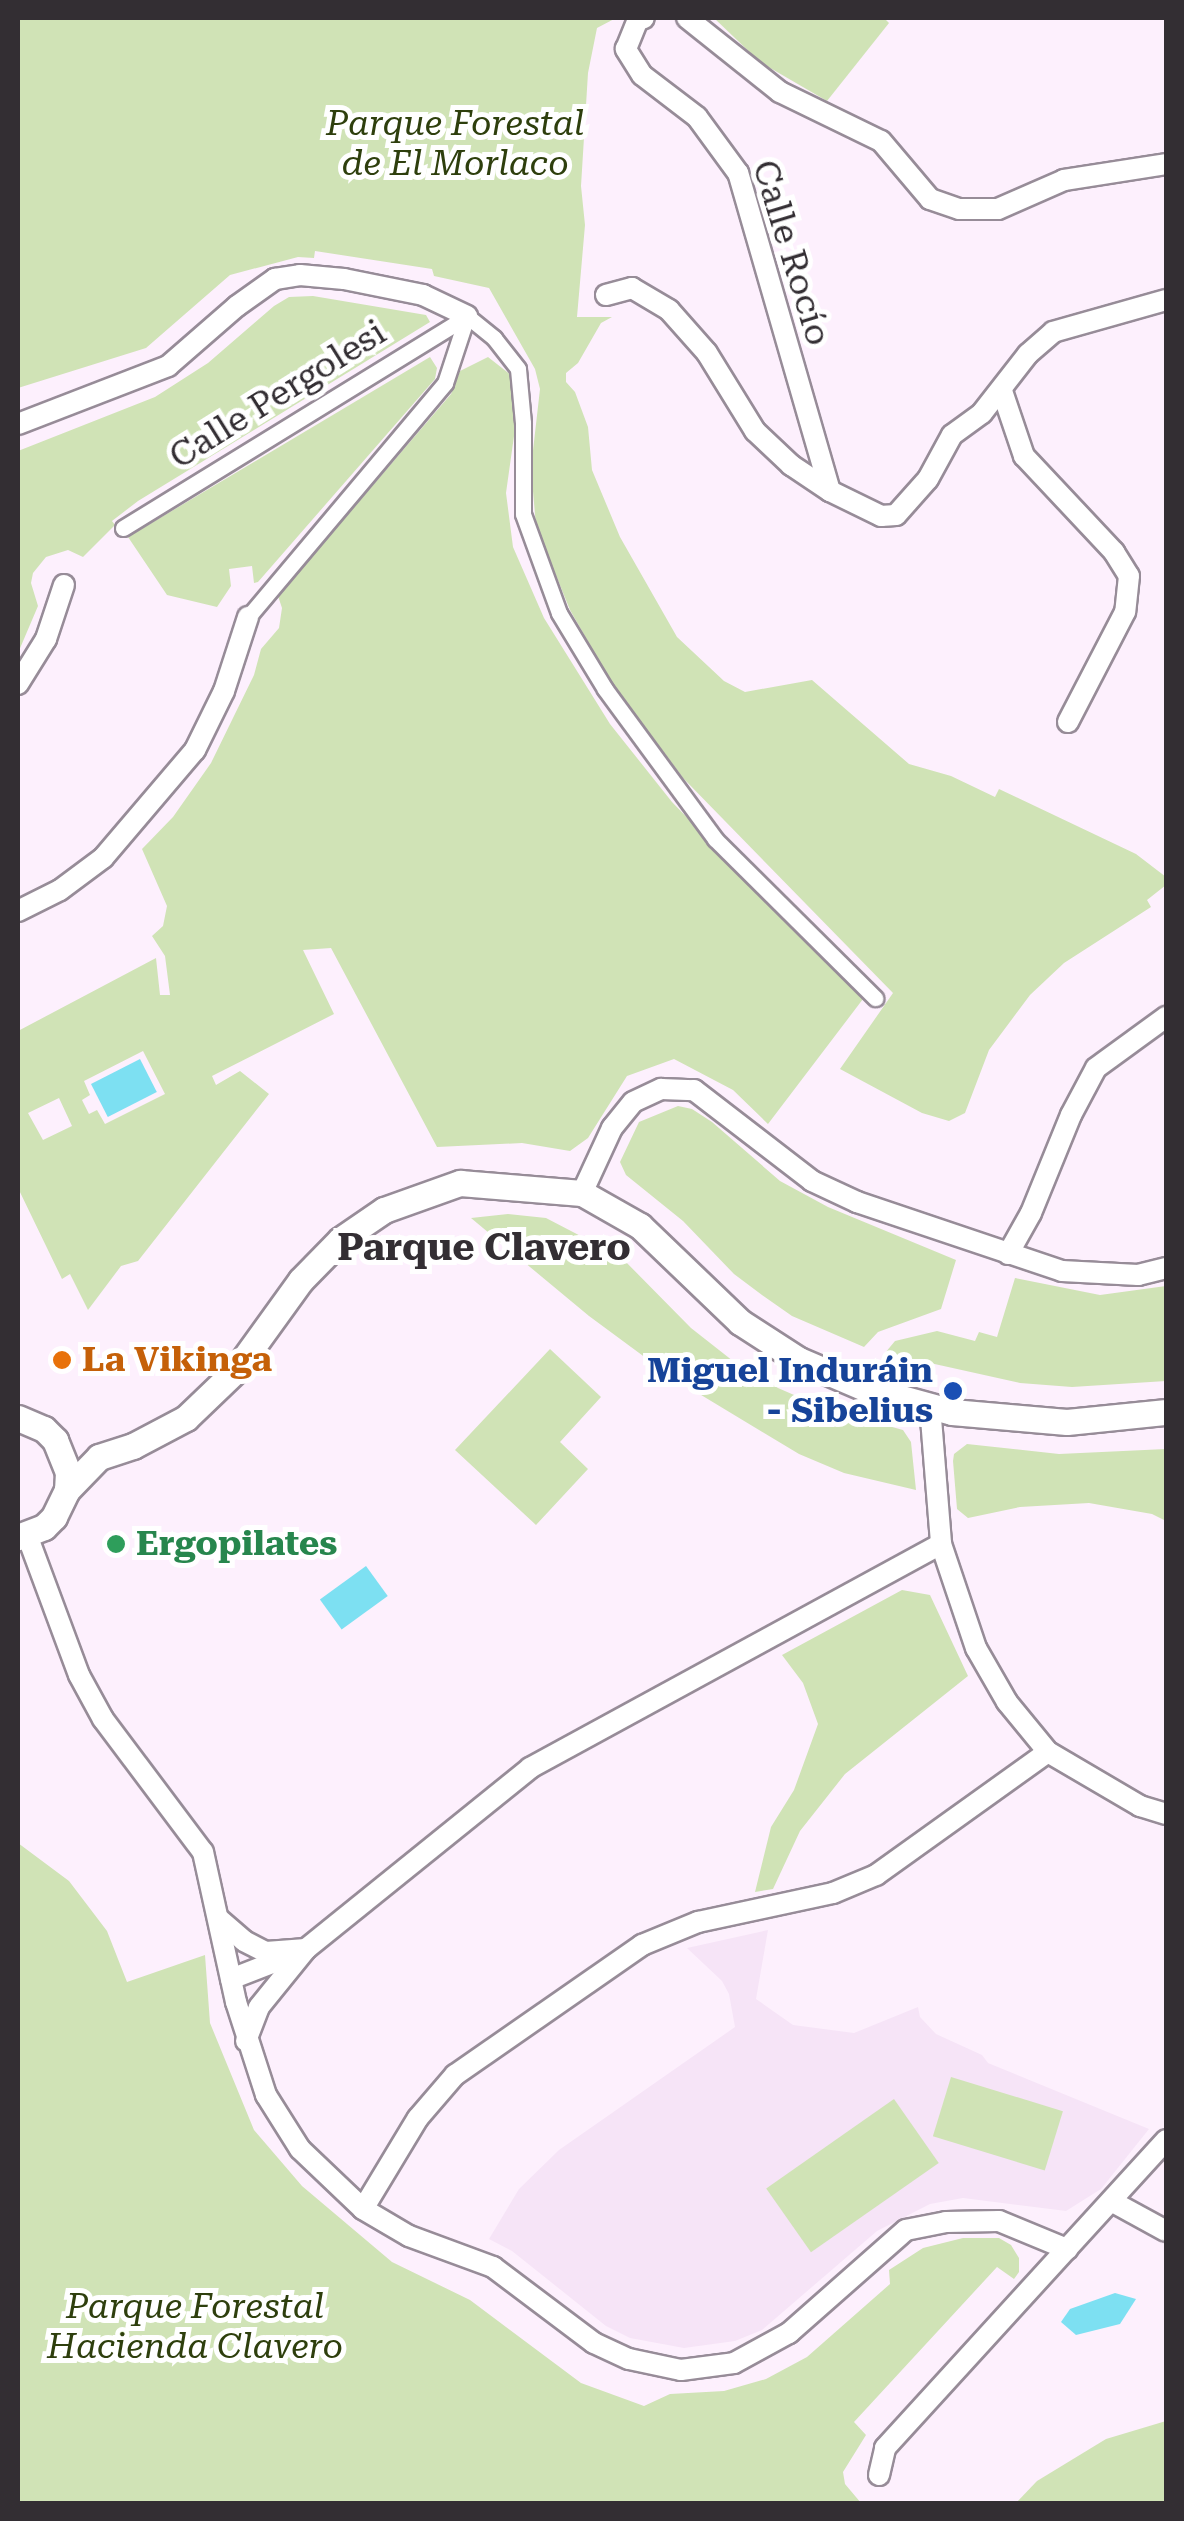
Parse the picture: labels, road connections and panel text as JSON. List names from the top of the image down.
{
  "streets": {
    "street": ["Calle Rocío", "Calle Pergolesi"]
  },
  "districts": ["Parque Clavero"],
  "parks": ["Parque Forestal de El Morlaco", "Parque Forestal Hacienda Clavero"],
  "places": ["La Vikinga", "Miguel Induráin - Sibelius", "Ergopilates"]
}
